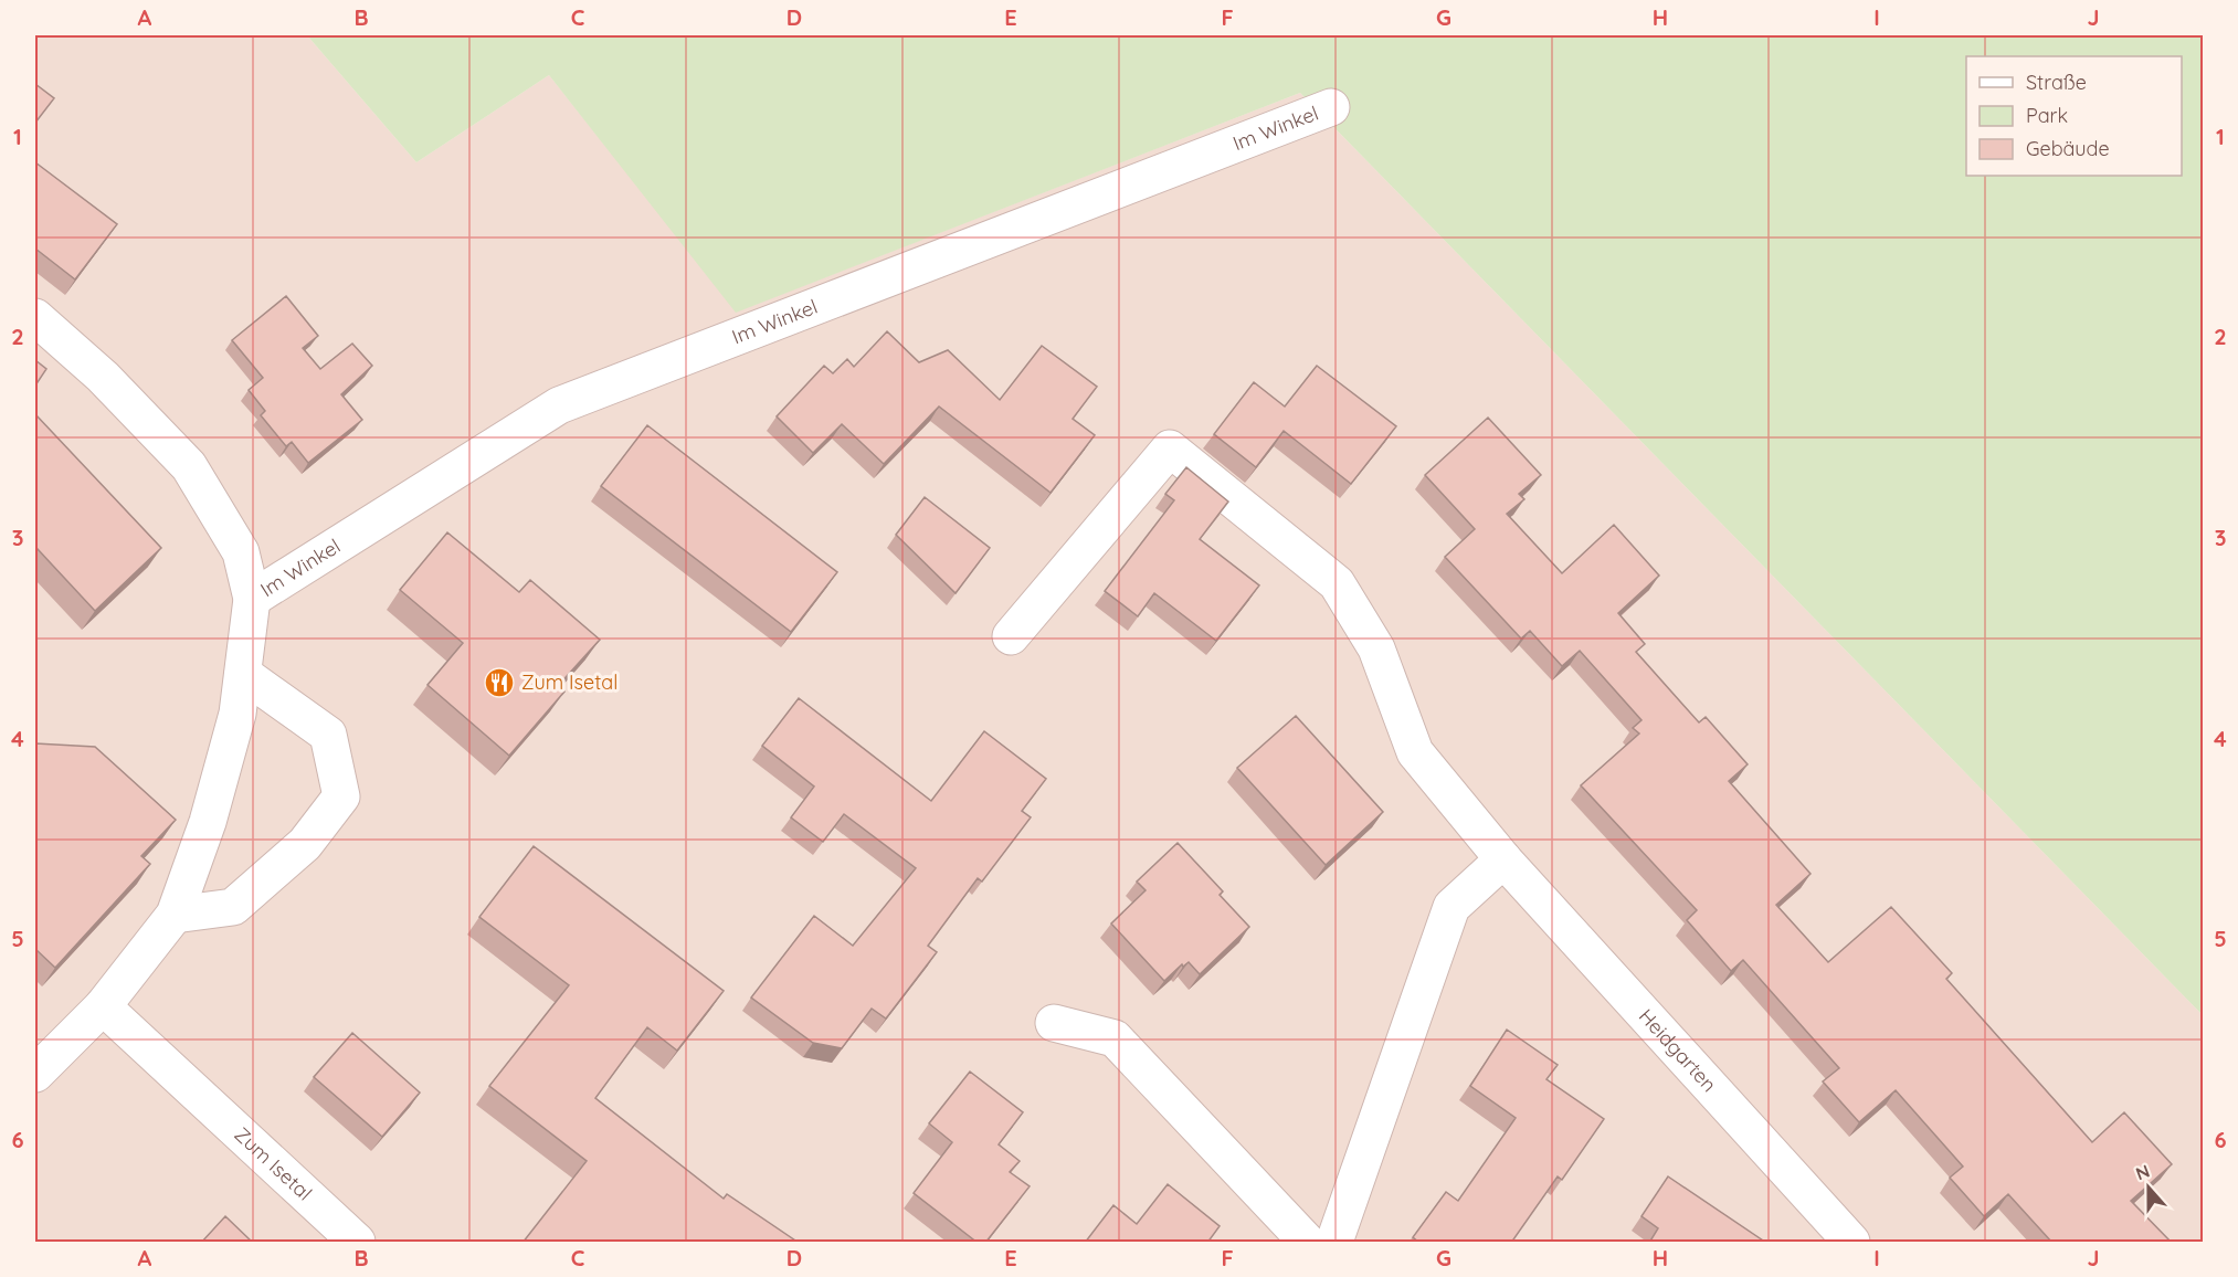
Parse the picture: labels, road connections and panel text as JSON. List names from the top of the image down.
{
  "streets": {
    "street": ["Im Winkel", "Heidgarten", "Zum Isetal"]
  },
  "crossings": [
    ["Im Winkel", "Zum Isetal"]
  ],
  "places": {
    "restaurant": ["Zum Isetal"]
  },
  "legend": ["Straße", "Park", "Gebäude"],
  "north": "top",
  "grid": {
    "columns": [
      "A",
      "B",
      "C",
      "D",
      "E",
      "F",
      "G",
      "H",
      "I",
      "J"
    ],
    "rows": [
      "1",
      "2",
      "3",
      "4",
      "5",
      "6"
    ]
  }
}
